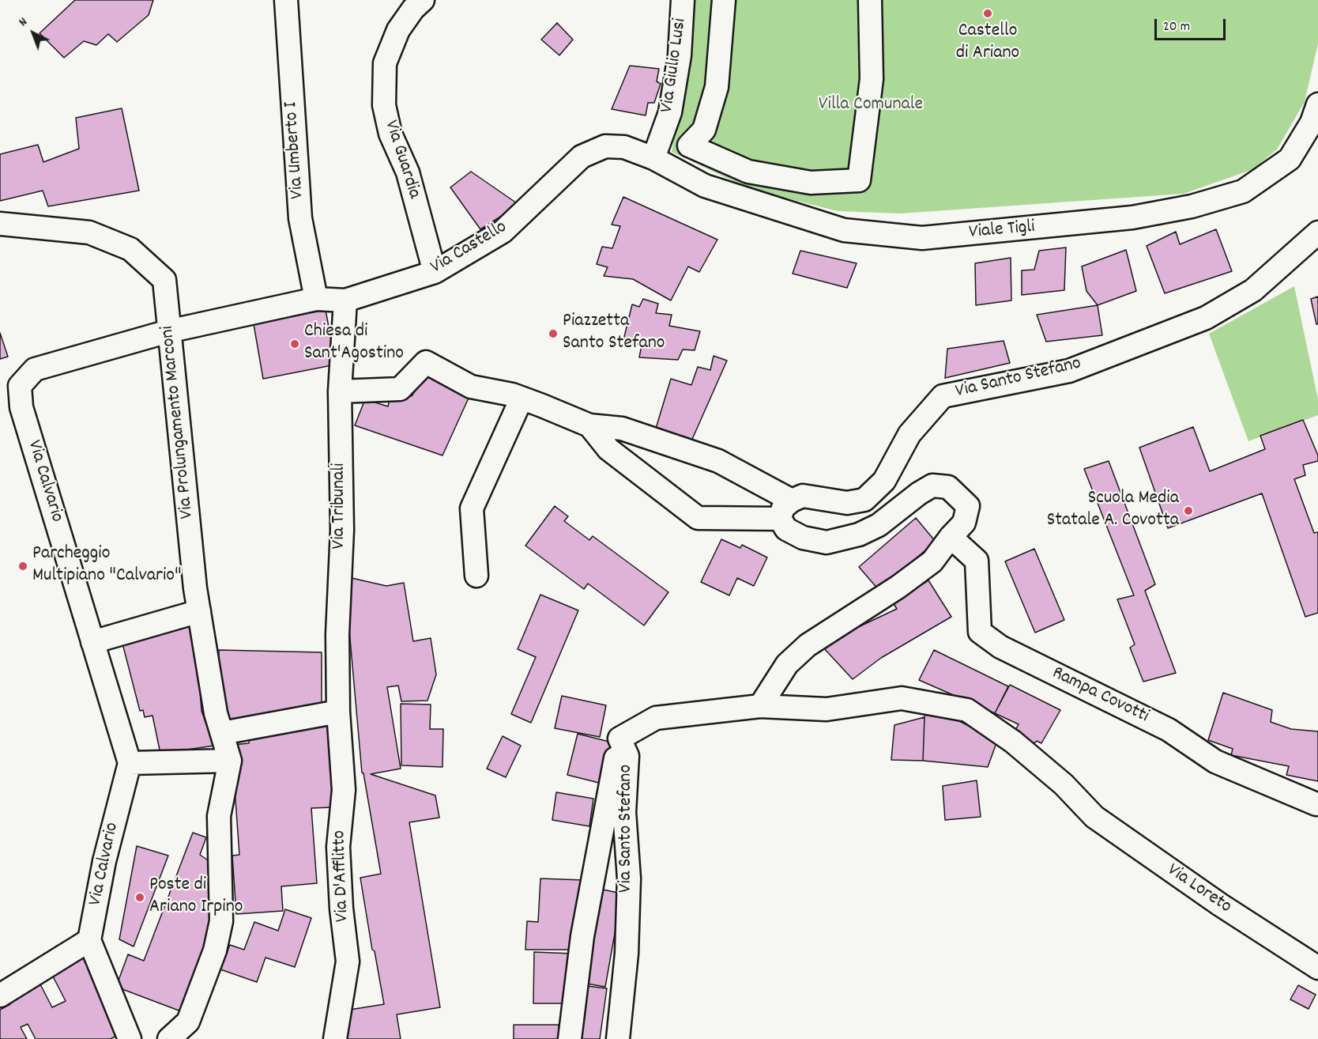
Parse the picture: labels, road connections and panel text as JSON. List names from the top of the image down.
{
  "streets": {
    "street": [
      "Via Giulio Lusi",
      "Via Umberto I",
      "Via Guardia",
      "Viale Tigli",
      "Via Castello",
      "Via Santo Stefano",
      "Via Prolungamento Marconi",
      "Via Calvario",
      "Via Tribunali",
      "Rampa Covotti",
      "Via D'Afflitto",
      "Via Loreto"
    ]
  },
  "crossings": [
    ["Via Giulio Lusi", "Viale Tigli"],
    ["Via Giulio Lusi", "Via Castello"],
    ["Via Umberto I", "Via Castello"],
    ["Via Umberto I", "Via Calvario"],
    ["Via Guardia", "Via Castello"],
    ["Viale Tigli", "Via Castello"],
    ["Via Castello", "Via Calvario"],
    ["Via Castello", "Via Tribunali"],
    ["Via Santo Stefano", "Via Loreto"],
    ["Via Prolungamento Marconi", "Via Calvario"],
    ["Via Tribunali", "Via D'Afflitto"]
  ],
  "parks": ["Villa Comunale"],
  "places": [
    "Castello di Ariano",
    "Piazzetta Santo Stefano",
    "Chiesa di Sant'Agostino",
    "Scuola Media Statale A. Covotta",
    "Parcheggio Multipiano \"Calvario\"",
    "Poste di Ariano Irpino"
  ],
  "scale_bar": "20 m",
  "north": "top left"
}
